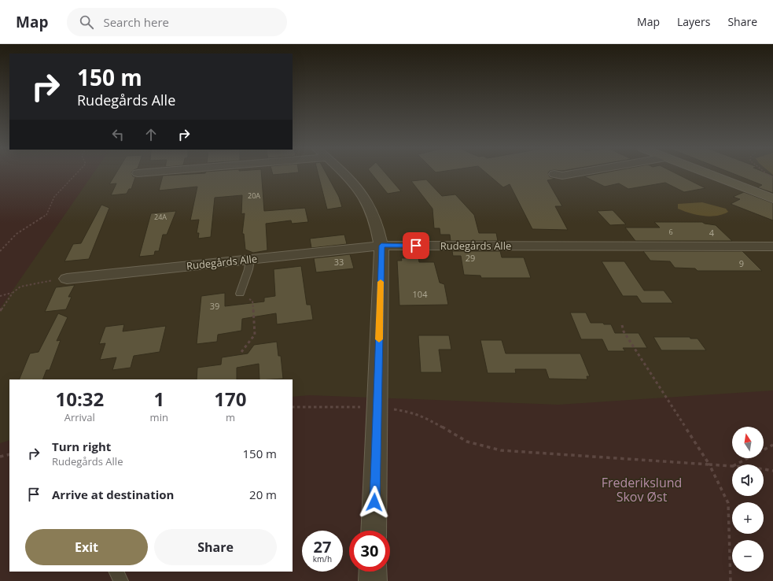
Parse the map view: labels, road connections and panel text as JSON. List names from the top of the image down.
{
  "streets": {
    "street": ["Rudegårds Alle"]
  },
  "parks": ["Frederikslund Skov Øst"],
  "house_numbers": [
    "20A",
    "24A",
    "6",
    "4",
    "29",
    "33",
    "9",
    "104",
    "39"
  ],
  "north": "top",
  "page": {
    "header": "Map",
    "search": "Search here",
    "nav": ["Map", "Layers", "Share"],
    "turn": ["150 m", "Rudegårds Alle"],
    "eta": [
      "10:32",
      "Arrival",
      "1",
      "min",
      "170",
      "m"
    ],
    "map_buttons": ["+", "−"],
    "list": [
      {
        "name": "Turn right",
        "note": "Rudegårds Alle",
        "value": "150 m"
      },
      {
        "name": "Arrive at destination",
        "value": "20 m"
      }
    ],
    "buttons": ["Exit", "Share"],
    "speed": "27 km/h",
    "limit": "30"
  }
}
